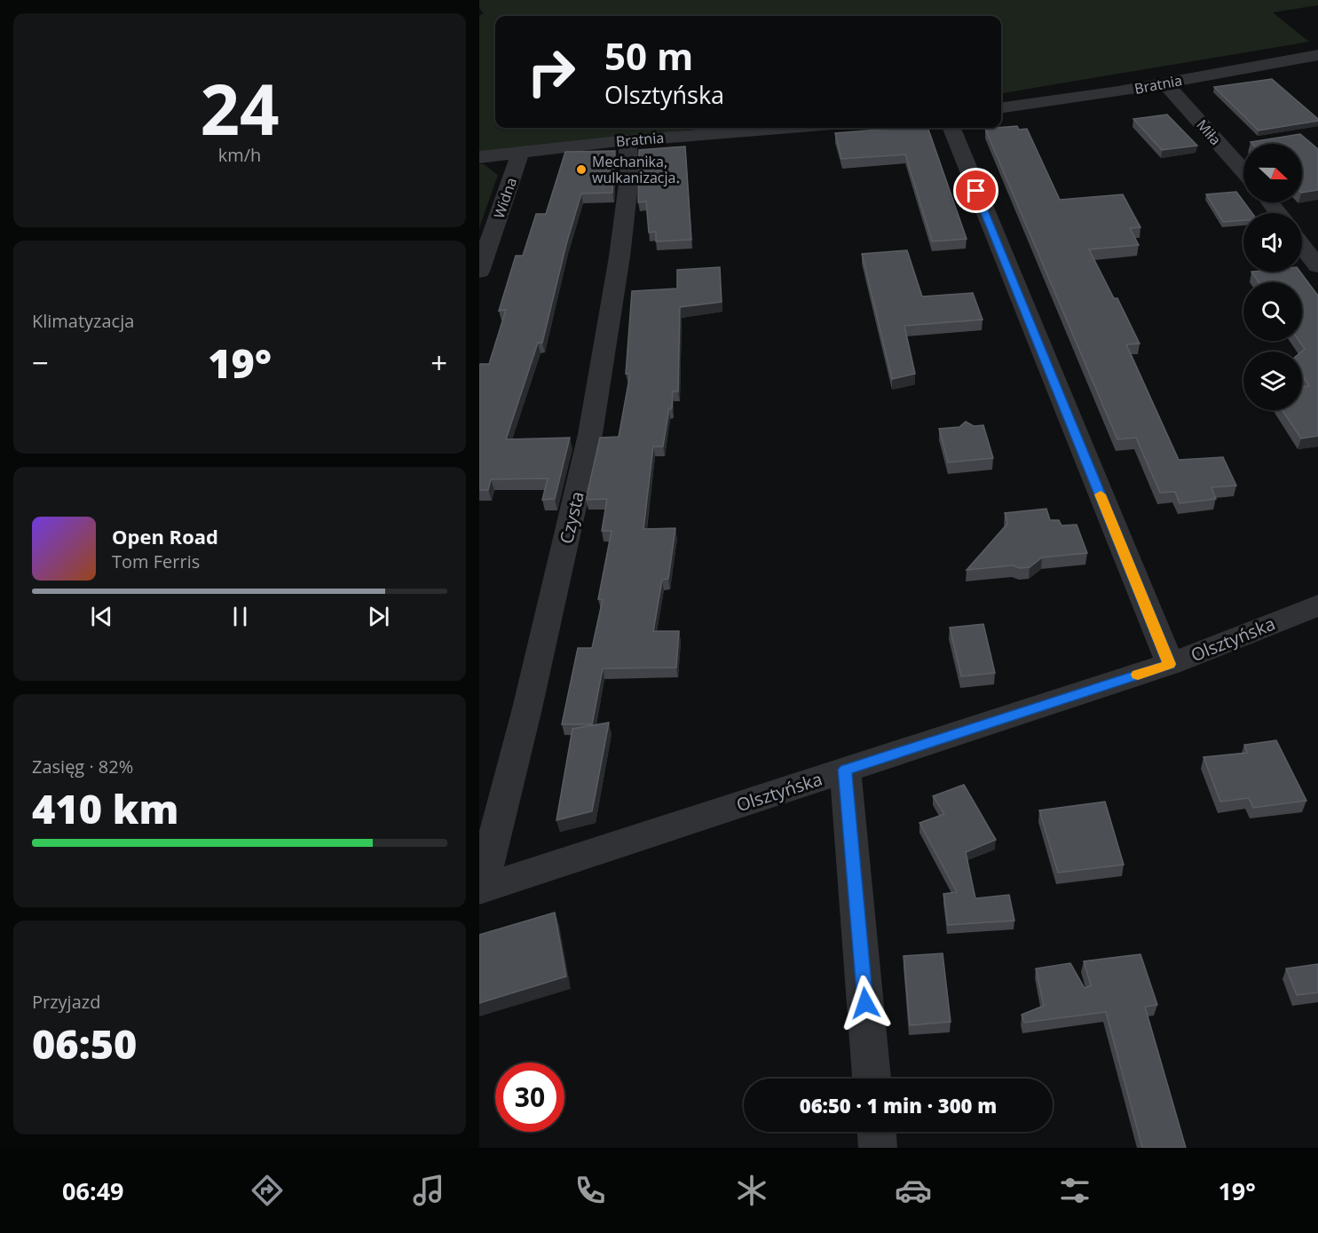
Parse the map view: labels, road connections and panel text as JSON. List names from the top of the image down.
{
  "streets": {
    "street": [
      "Bratnia",
      "Miła",
      "Widna",
      "Czysta",
      "Olsztyńska"
    ]
  },
  "crossings": [
    ["Bratnia", "Miła"],
    ["Bratnia", "Widna"],
    ["Bratnia", "Czysta"],
    ["Czysta", "Olsztyńska"]
  ],
  "places": ["Mechanika, wulkanizacja."],
  "north": "right",
  "page": {
    "tile": [
      ["24", "km/h"],
      "Klimatyzacja",
      ["Zasięg · 82%", "410 km"],
      ["Przyjazd", "06:50"]
    ],
    "turn": ["50 m", "Olsztyńska"],
    "heat": ["−", "19°", "+"],
    "song": ["Open Road", "Tom Ferris"],
    "limit": "30",
    "trip": "06:50 · 1 min · 300 m",
    "tabs": ["06:49", "19°"]
  }
}
